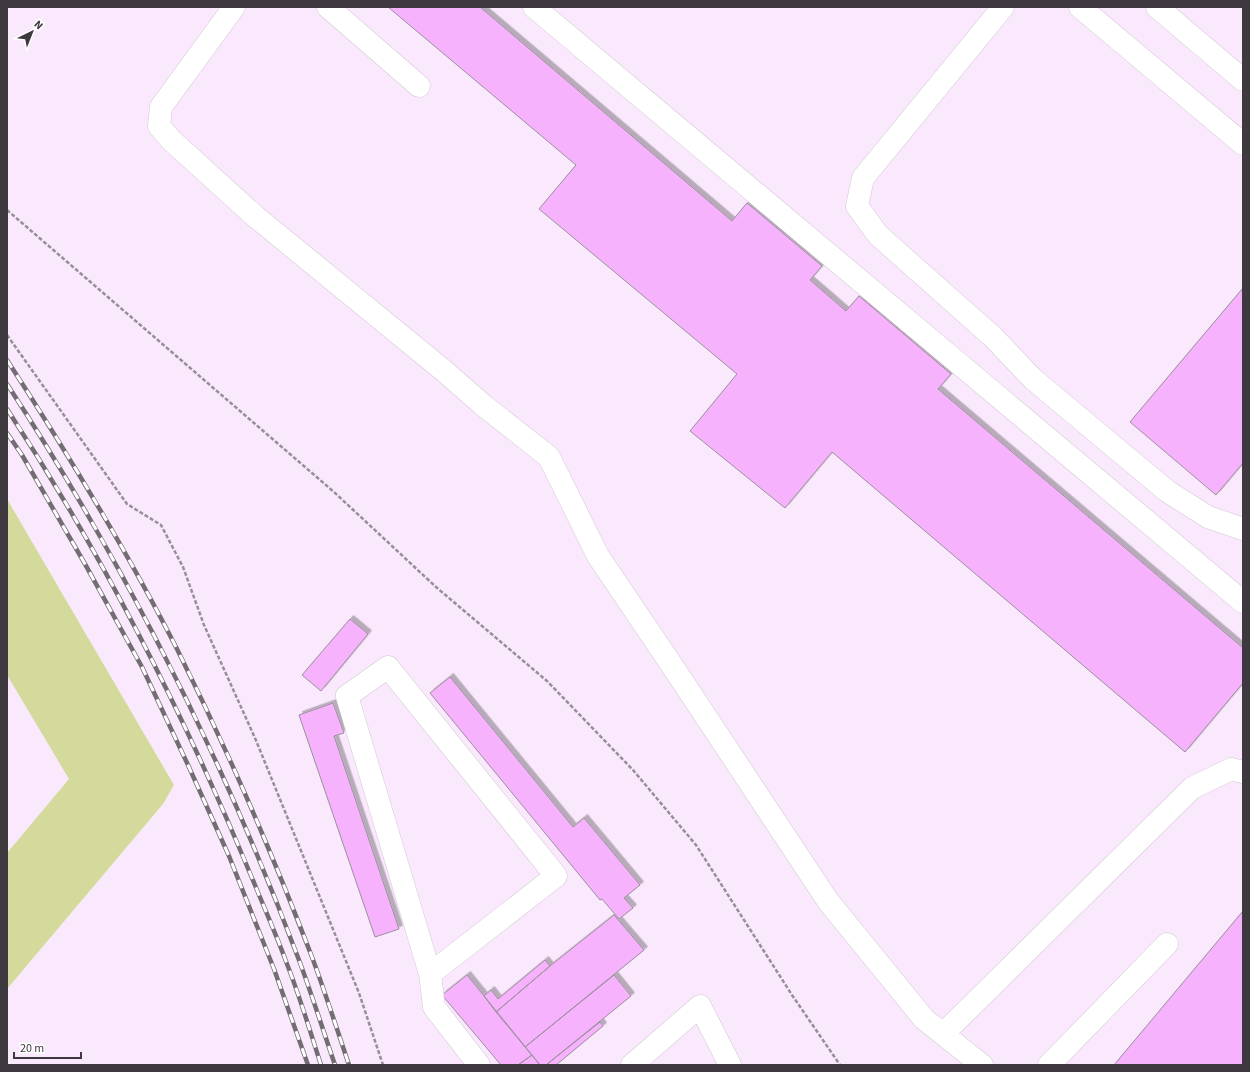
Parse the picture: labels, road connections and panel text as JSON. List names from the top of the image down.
{
  "scale_bar": "20 m",
  "north": "top right"
}
